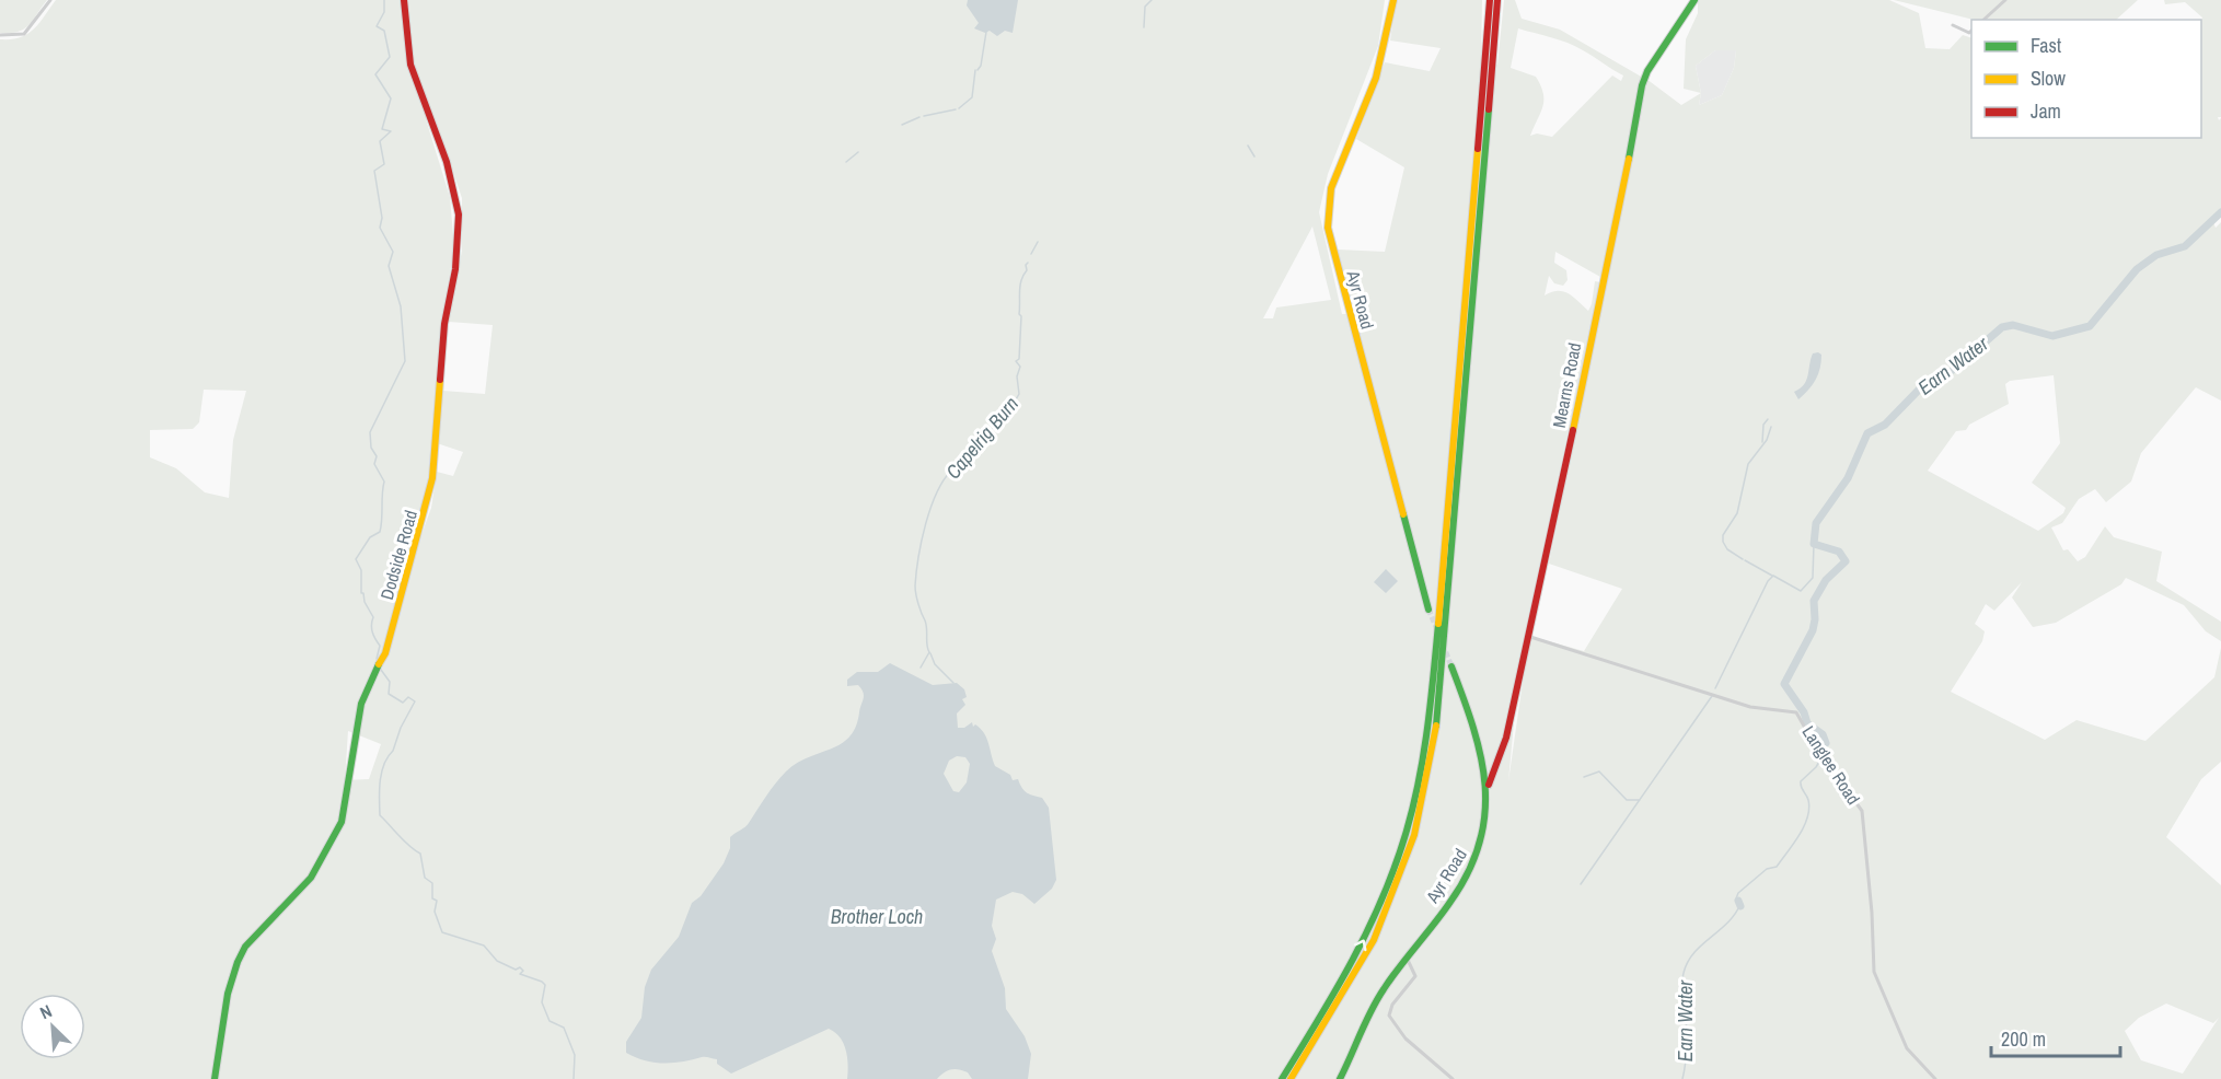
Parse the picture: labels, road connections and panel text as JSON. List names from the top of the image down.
{
  "streets": {
    "main road": ["Ayr Road", "Mearns Road", "Dodside Road"],
    "street": ["Langlee Road"]
  },
  "crossings": [
    ["Ayr Road", "Mearns Road"],
    ["Mearns Road", "Langlee Road"]
  ],
  "water": ["Earn Water", "Capelrig Burn", "Brother Loch"],
  "legend": ["Fast", "Slow", "Jam"],
  "scale_bar": "200 m",
  "north": "top left"
}
